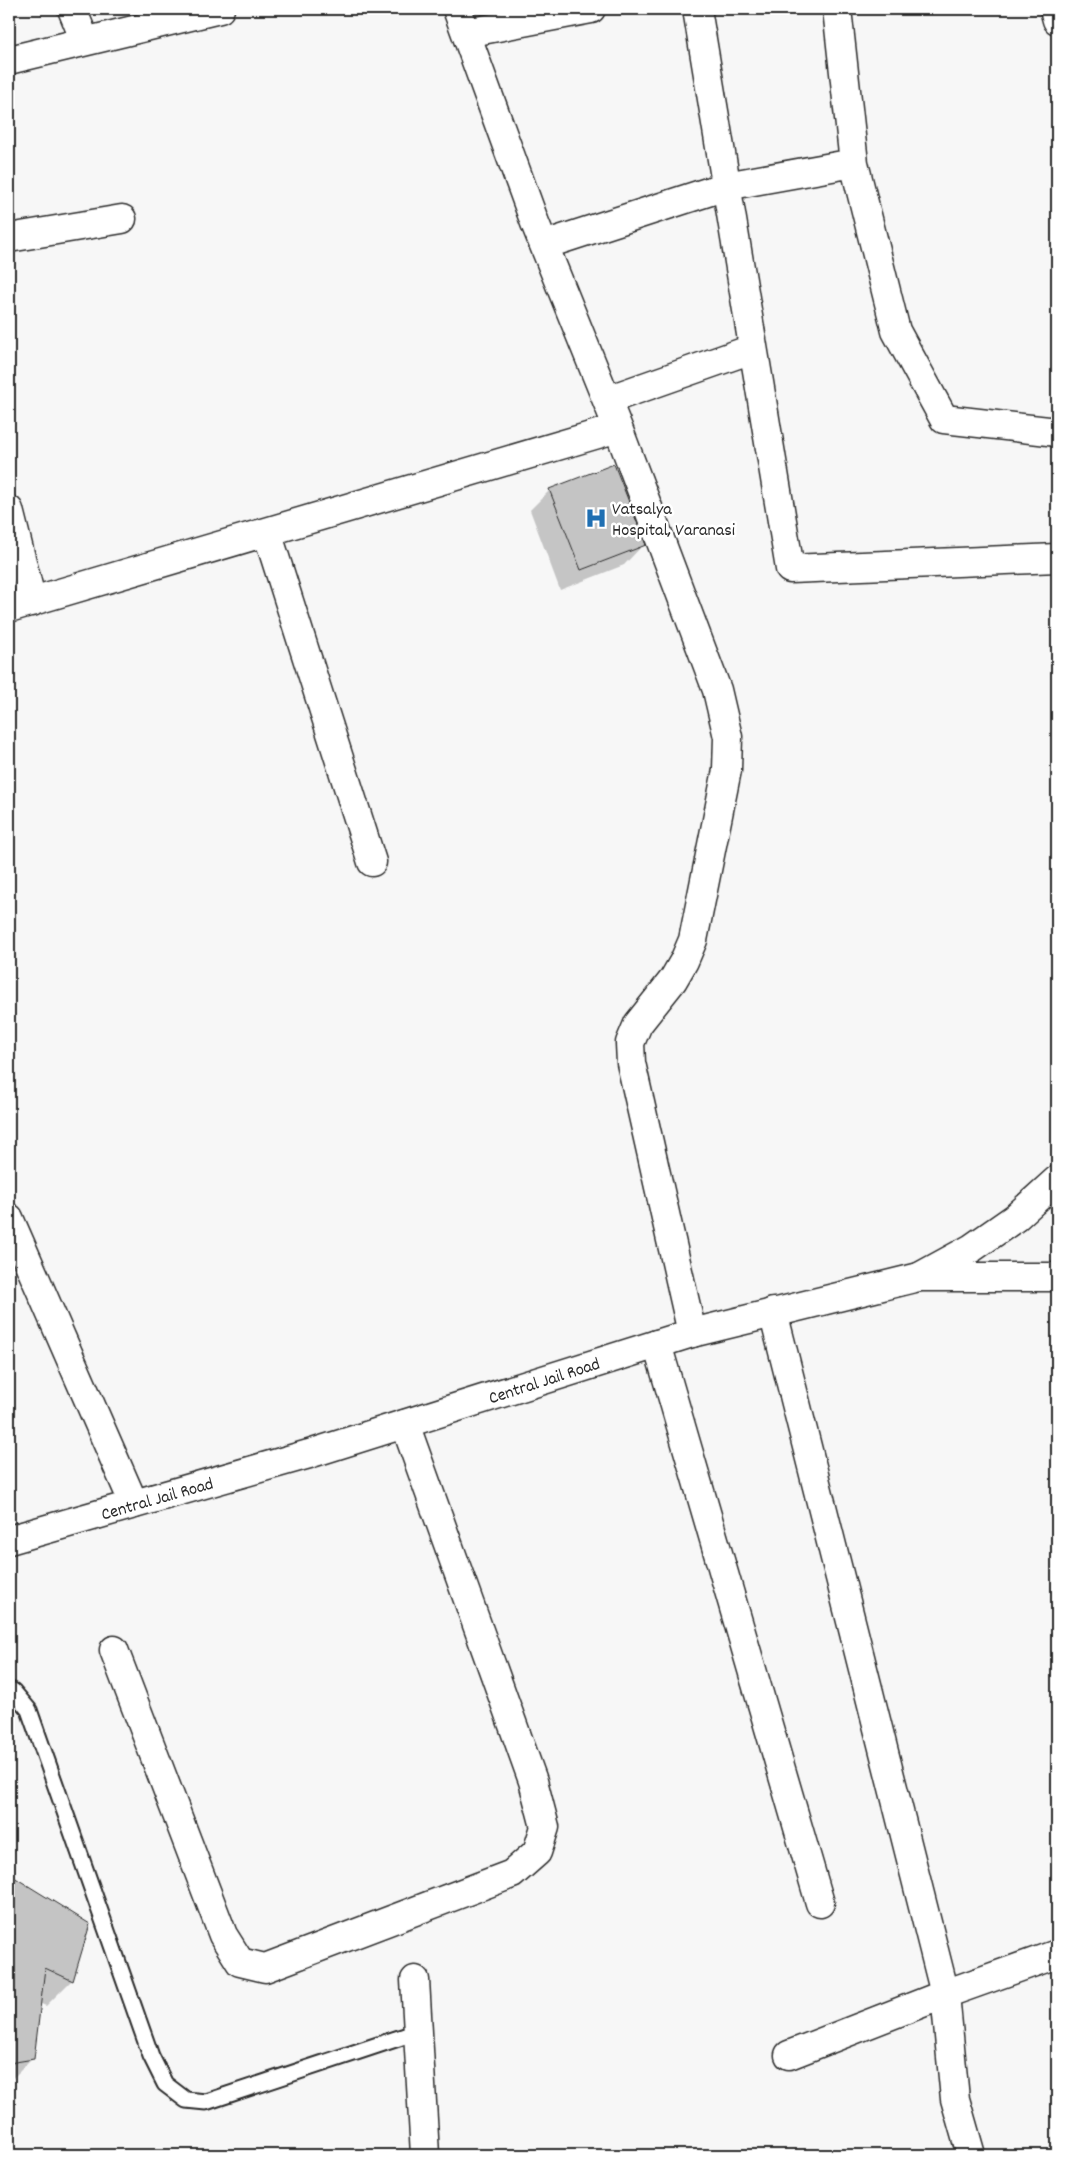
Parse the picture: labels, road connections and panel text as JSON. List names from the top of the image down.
{
  "streets": {
    "street": ["Central Jail Road"]
  },
  "places": {
    "hospital": ["Vatsalya Hospital, Varanasi"]
  }
}
